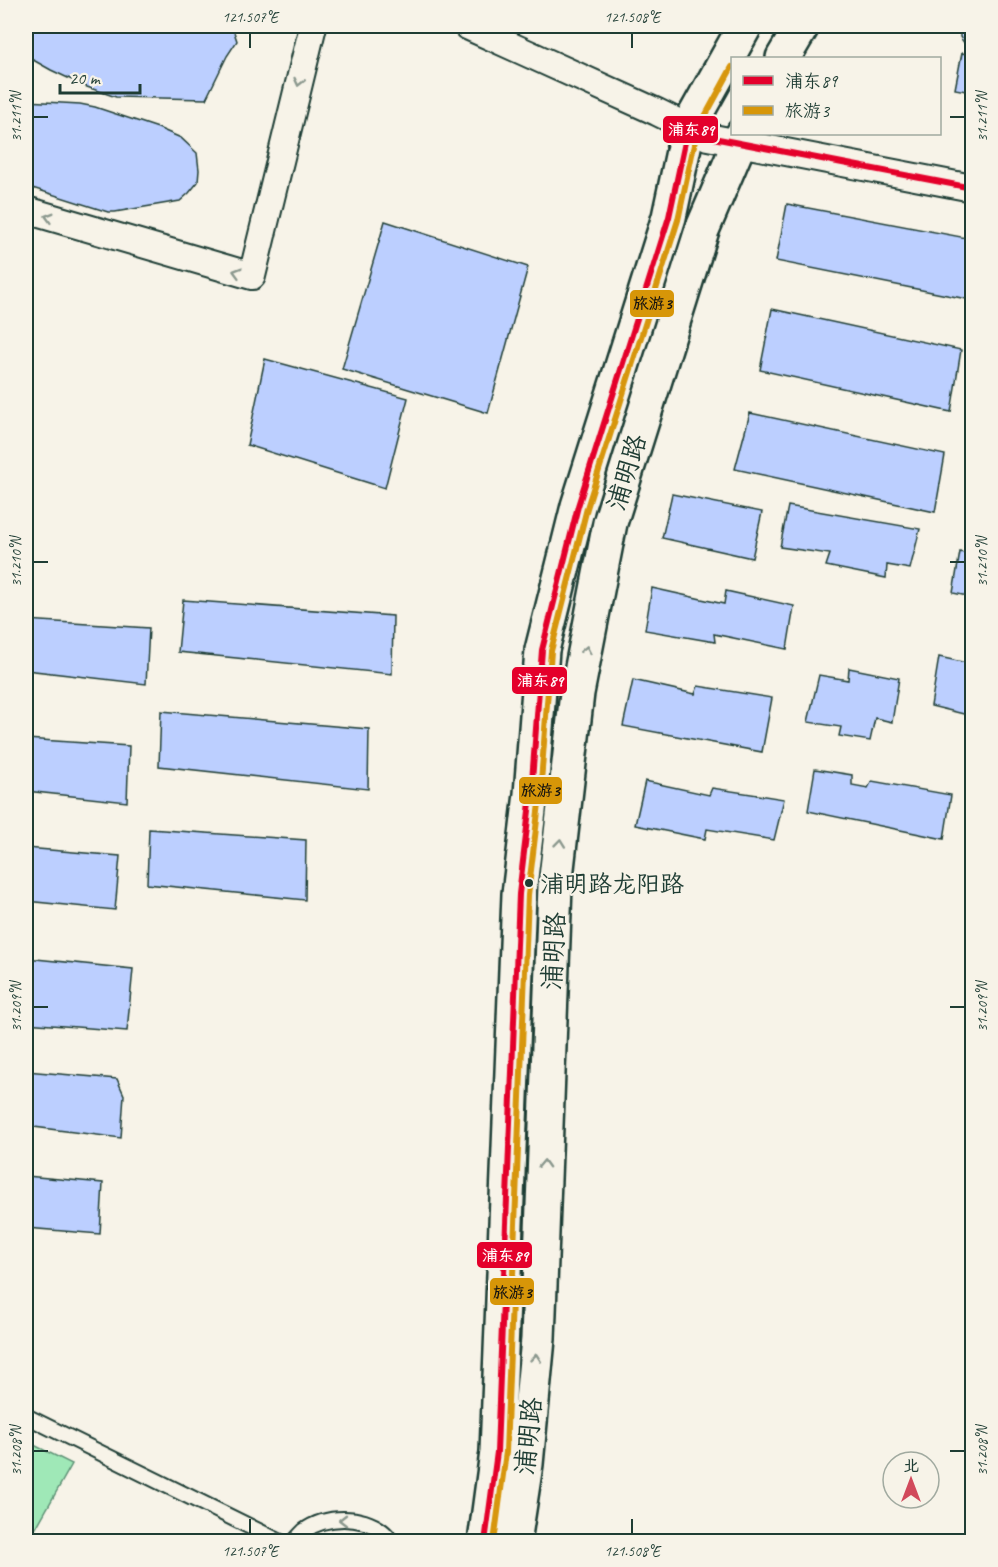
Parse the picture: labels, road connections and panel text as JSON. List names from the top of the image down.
{
  "streets": {
    "main road": ["浦明路"]
  },
  "places": ["浦明路龙阳路"],
  "lines": ["transit line 旅游3", "transit line 浦东89"],
  "legend": ["浦东89", "旅游3"],
  "scale_bar": "20 m",
  "north": "top",
  "coordinates": [
    "121.507°E",
    "121.508°E",
    "31.211°N",
    "31.210°N",
    "31.209°N",
    "31.208°N"
  ]
}
